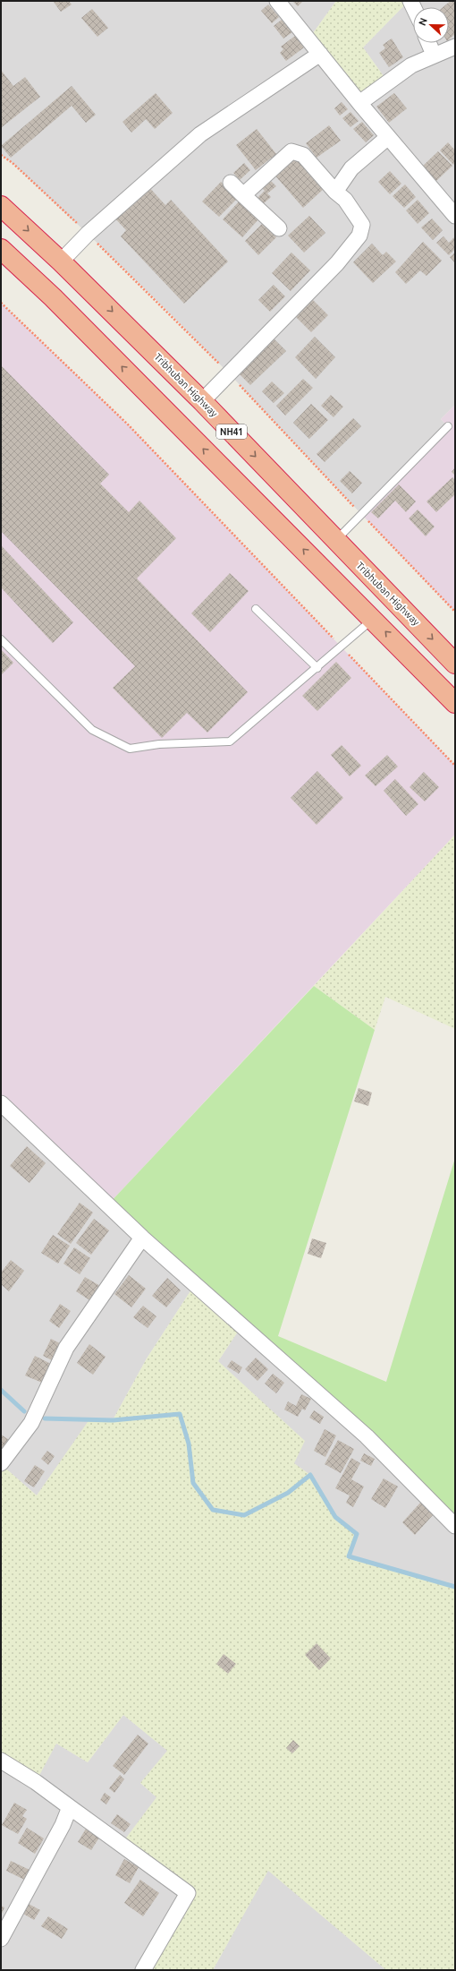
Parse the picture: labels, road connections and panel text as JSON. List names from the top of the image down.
{
  "streets": {
    "highway": ["Tribhuban Highway", "NH41"]
  },
  "north": "left"
}
